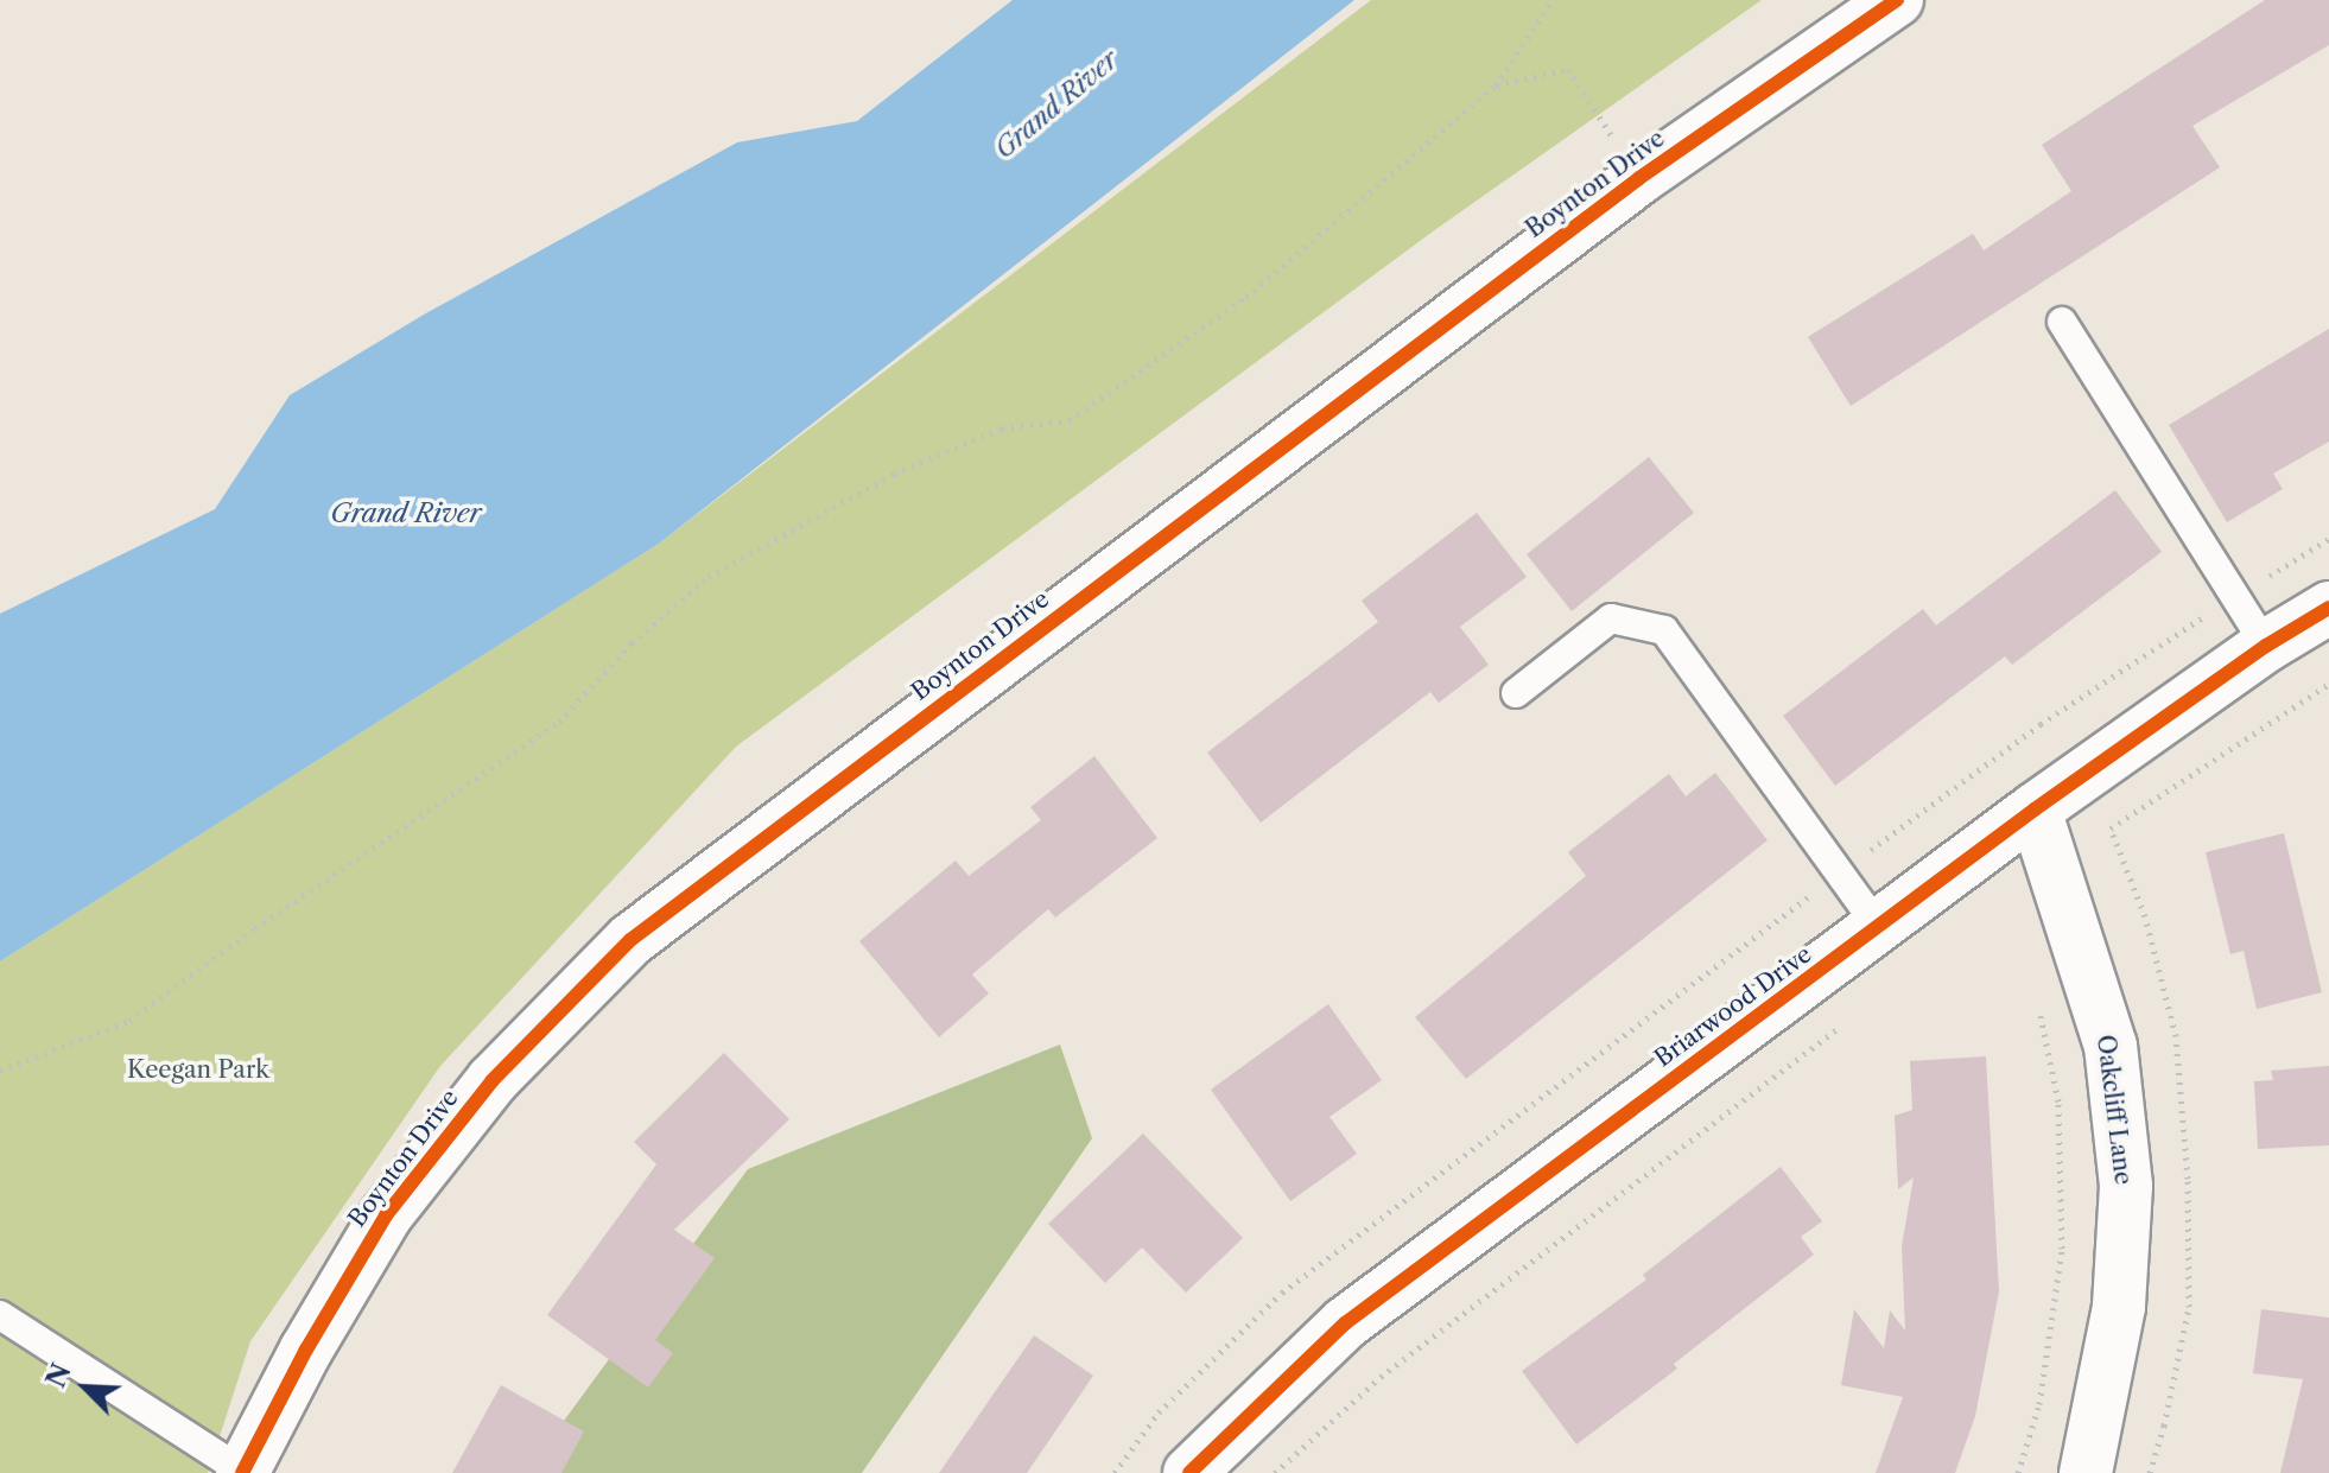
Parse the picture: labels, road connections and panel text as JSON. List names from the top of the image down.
{
  "streets": {
    "street": ["Boynton Drive", "Briarwood Drive", "Oakcliff Lane"]
  },
  "crossings": [
    ["Briarwood Drive", "Oakcliff Lane"]
  ],
  "water": ["Grand River"],
  "parks": ["Keegan Park"],
  "north": "top left"
}
